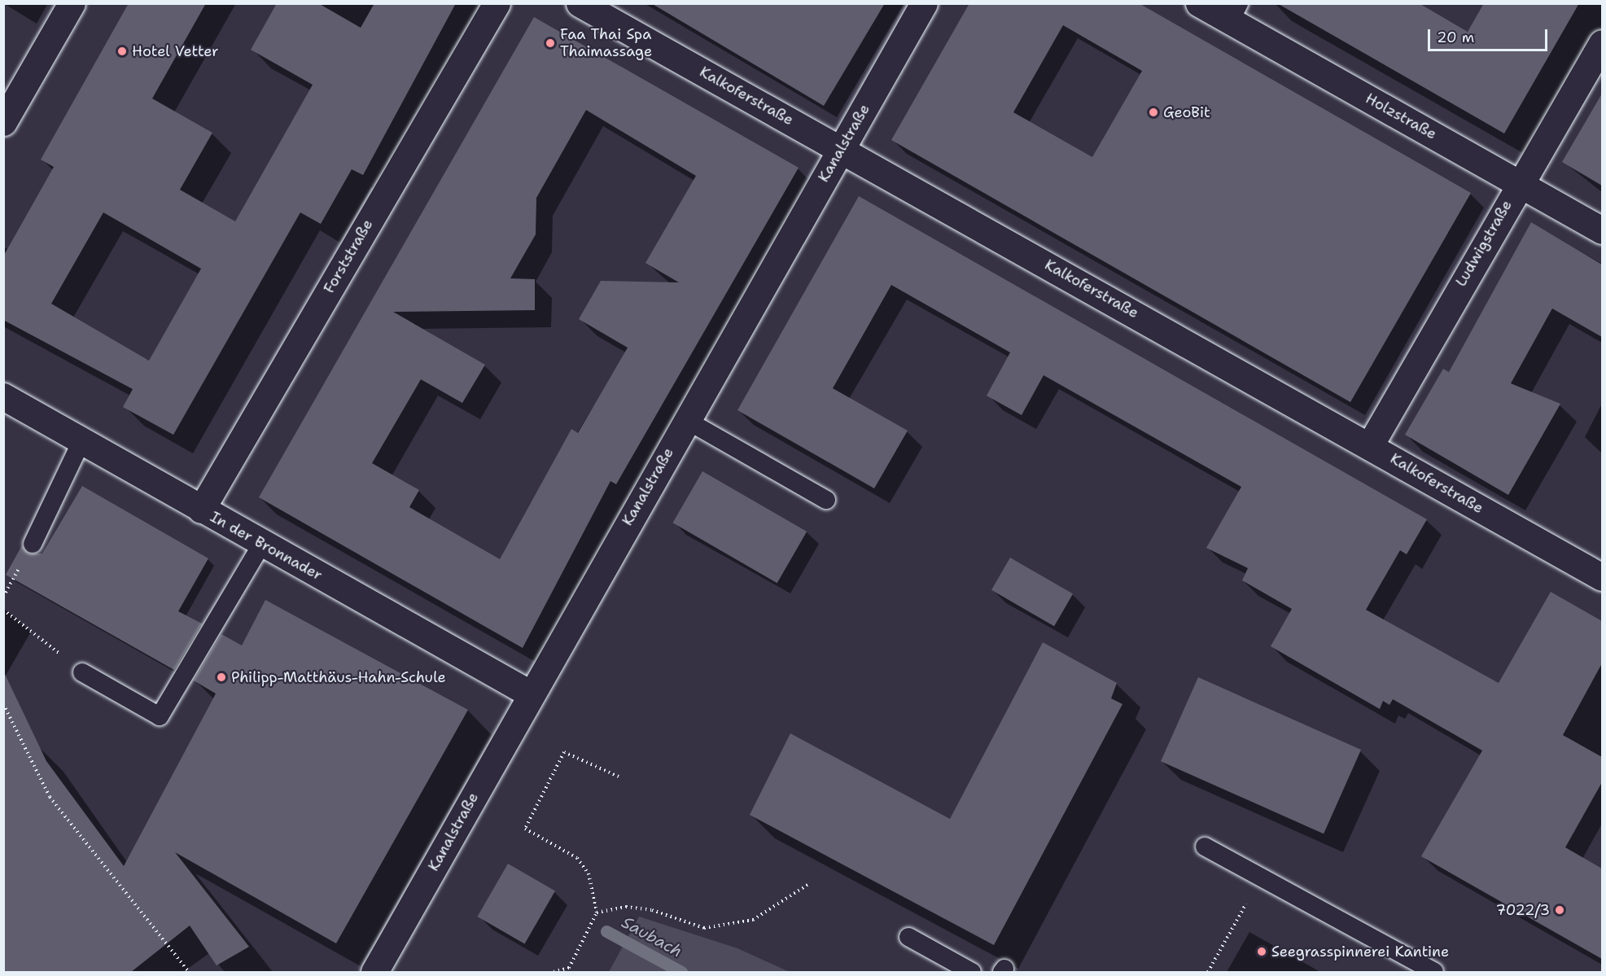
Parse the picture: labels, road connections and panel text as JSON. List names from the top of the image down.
{
  "streets": {
    "street": [
      "Kalkoferstraße",
      "Holzstraße",
      "Kanalstraße",
      "Ludwigstraße",
      "Forststraße",
      "In der Bronnader"
    ]
  },
  "crossings": [
    ["Kalkoferstraße", "Kanalstraße"],
    ["Kalkoferstraße", "Ludwigstraße"],
    ["Holzstraße", "Ludwigstraße"],
    ["Kanalstraße", "In der Bronnader"],
    ["Forststraße", "In der Bronnader"]
  ],
  "water": ["Saubach"],
  "places": [
    "Faa Thai Spa Thaimassage",
    "Hotel Vetter",
    "GeoBit",
    "Philipp-Matthäus-Hahn-Schule",
    "7022/3",
    "Seegrasspinnerei Kantine"
  ],
  "scale_bar": "20 m"
}
